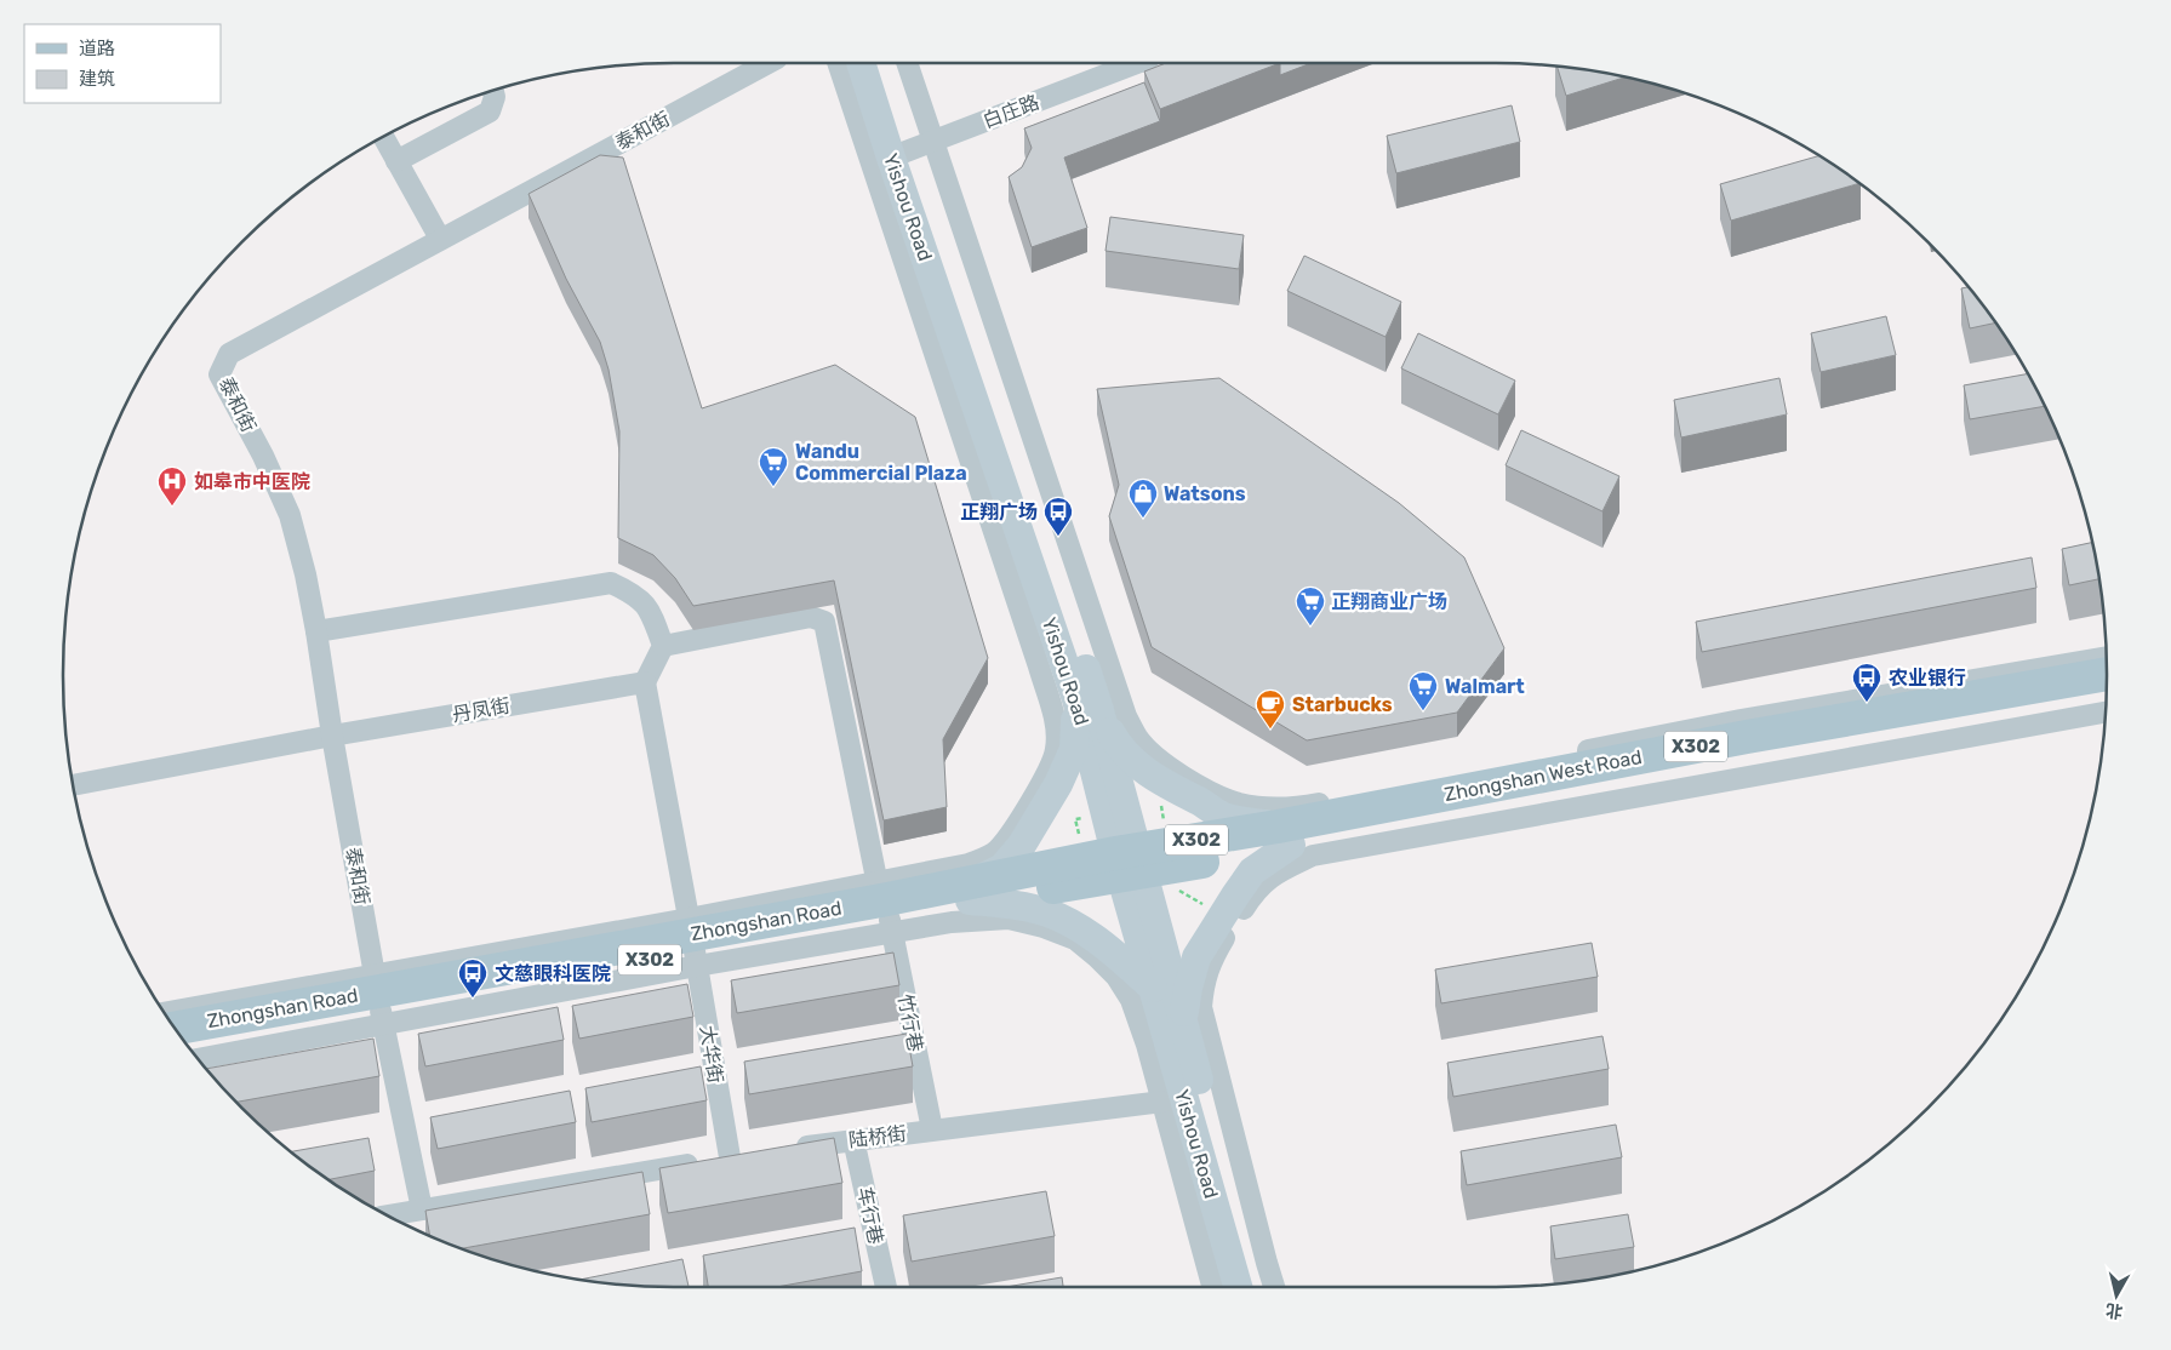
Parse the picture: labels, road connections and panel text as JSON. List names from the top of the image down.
{
  "streets": {
    "main road": [
      "Yishou Road",
      "X302",
      "Zhongshan West Road",
      "Zhongshan Road"
    ],
    "street": [
      "白庄路",
      "泰和街",
      "丹凤街",
      "竹行巷",
      "大华街",
      "陆桥街",
      "车行巷"
    ]
  },
  "crossings": [
    ["白庄路", "Yishou Road"],
    ["泰和街", "丹凤街"],
    ["泰和街", "Zhongshan Road"],
    ["Yishou Road", "Zhongshan West Road"],
    ["Yishou Road", "Zhongshan Road"],
    ["Zhongshan West Road", "Zhongshan Road"],
    ["Zhongshan Road", "竹行巷"],
    ["Zhongshan Road", "大华街"],
    ["竹行巷", "陆桥街"],
    ["陆桥街", "车行巷"]
  ],
  "places": {
    "supermarket": ["Wandu Commercial Plaza", "正翔商业广场", "Walmart"],
    "hospital": ["如皋市中医院"],
    "shop": ["Watsons"],
    "bus stop": ["正翔广场", "农业银行", "文慈眼科医院"],
    "cafe": ["Starbucks"]
  },
  "legend": ["道路", "建筑"],
  "north": "bottom"
}
